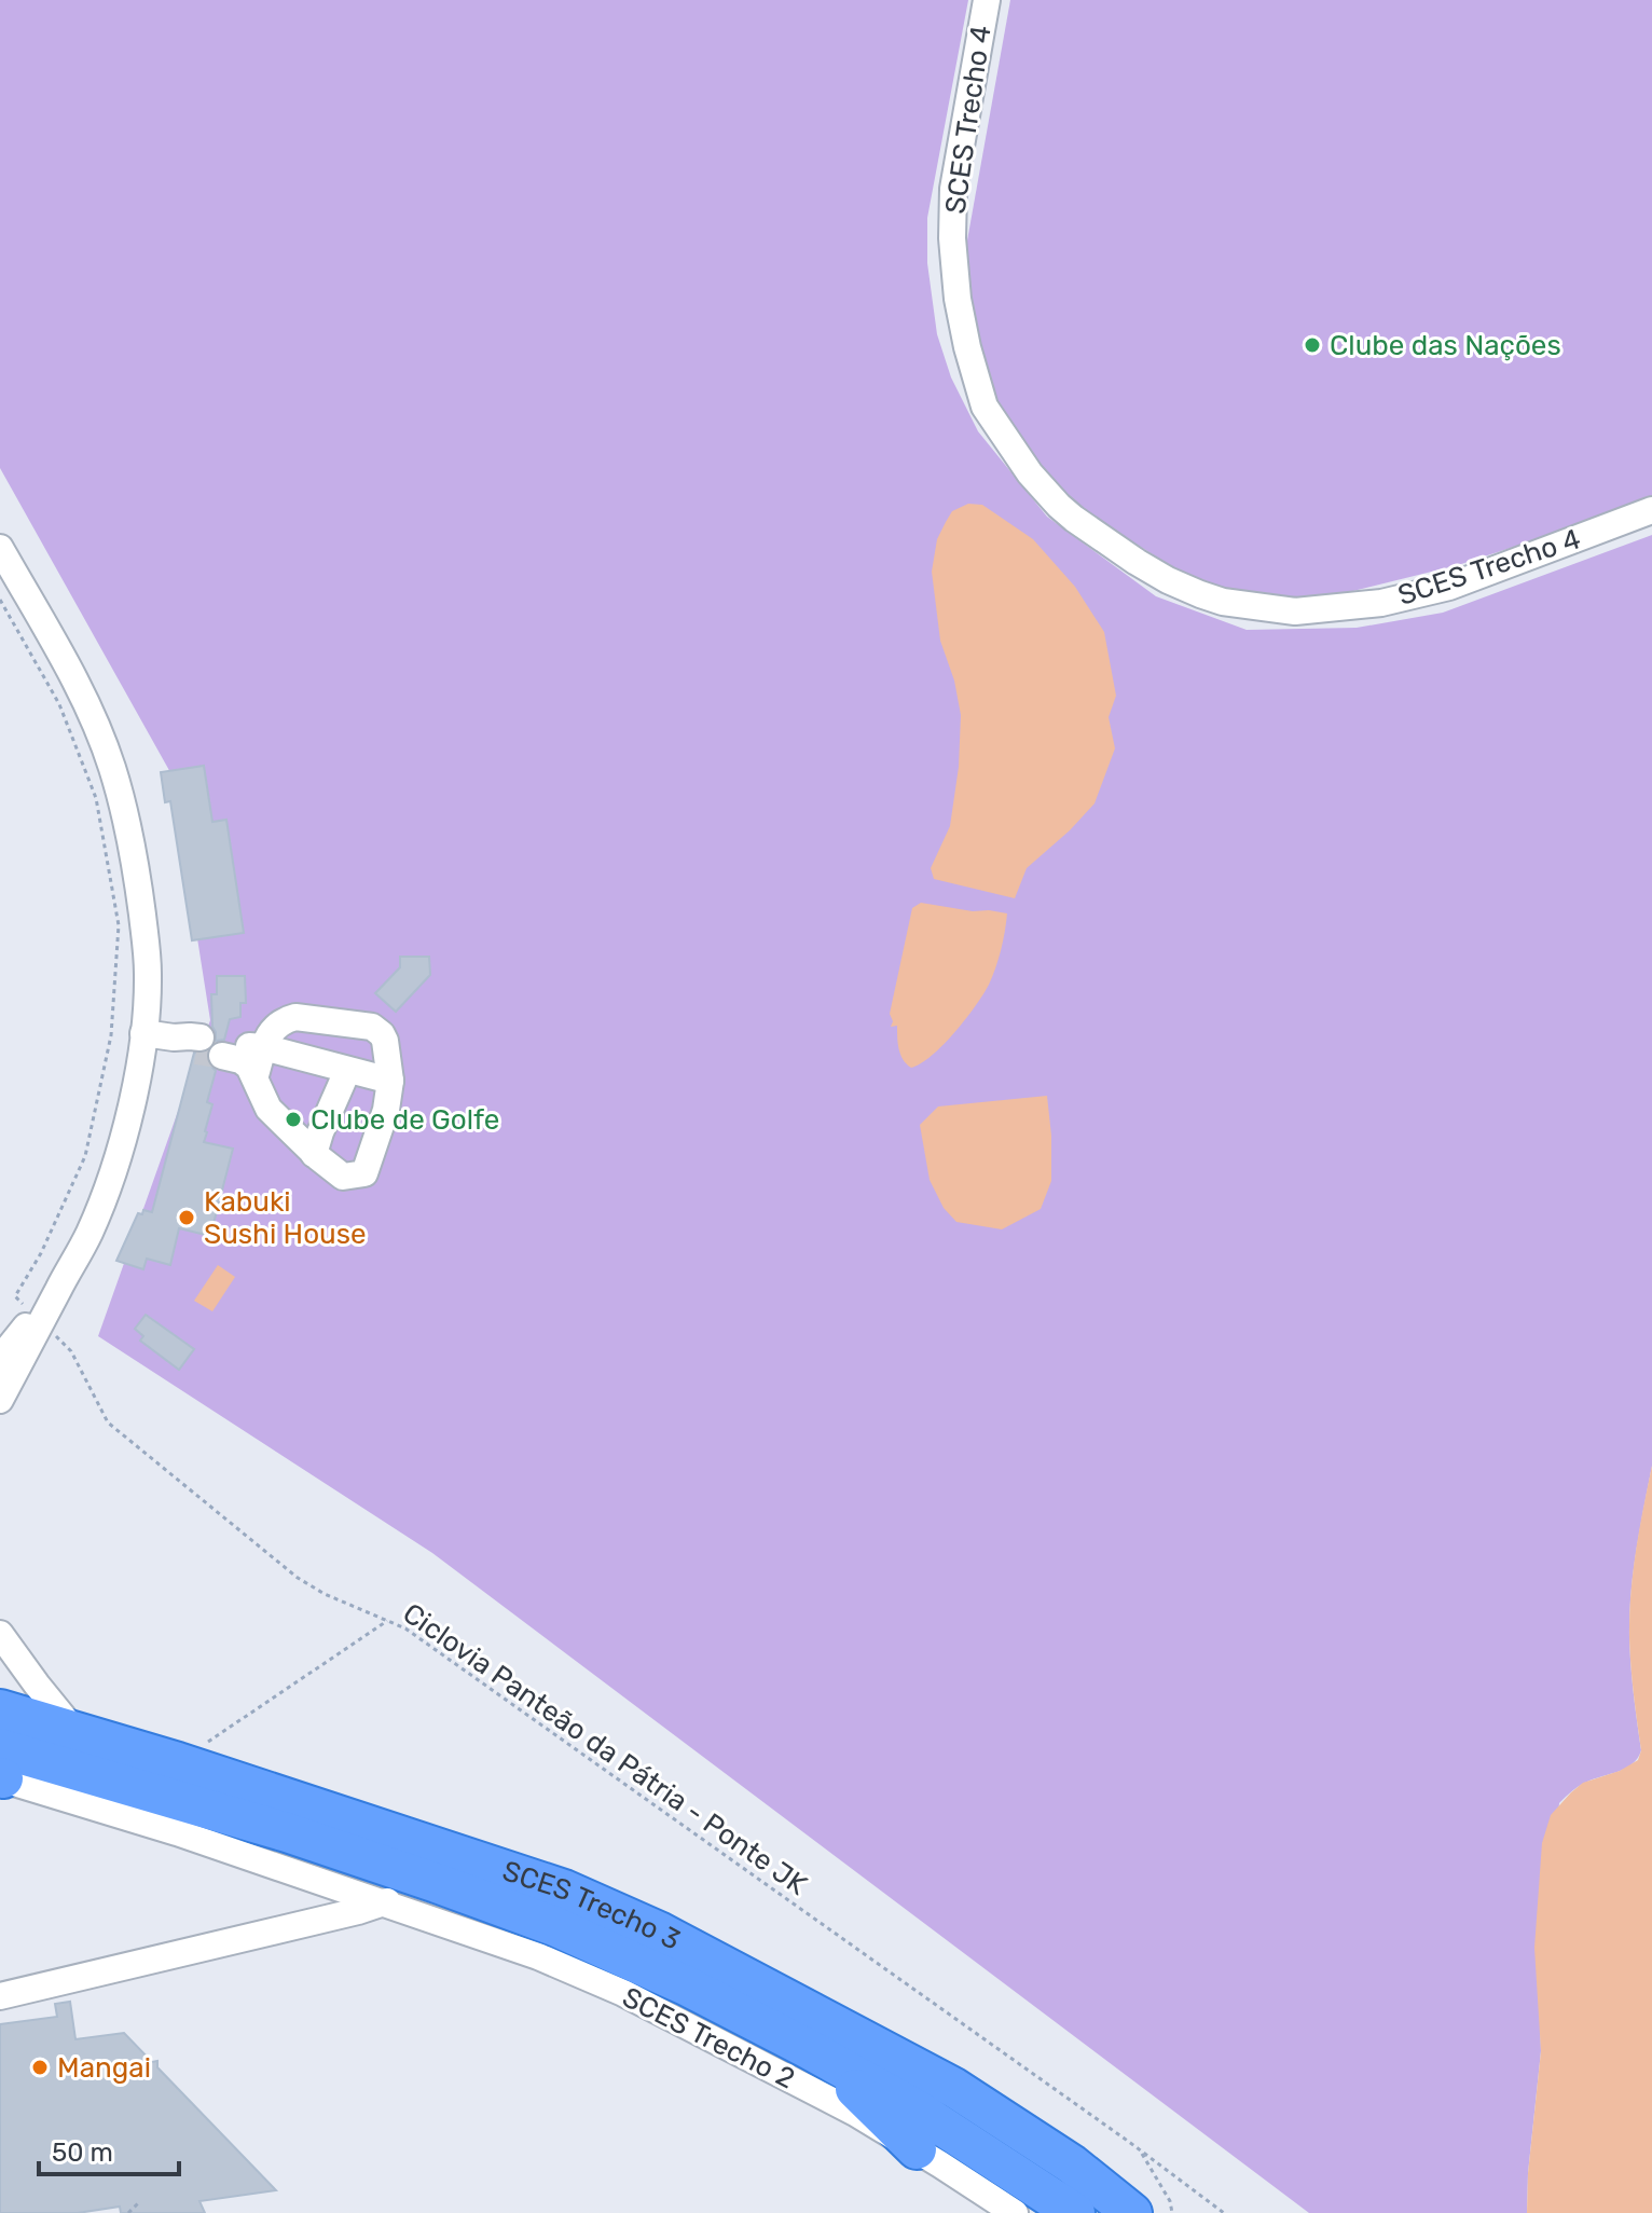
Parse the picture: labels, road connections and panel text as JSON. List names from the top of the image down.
{
  "streets": {
    "highway": ["SCES Trecho 3"],
    "street": ["SCES Trecho 4", "SCES Trecho 2"],
    "path": ["Ciclovia Panteão da Pátria - Ponte JK"]
  },
  "crossings": [
    ["SCES Trecho 3", "SCES Trecho 2"]
  ],
  "places": [
    "Clube das Nações",
    "Clube de Golfe",
    "Kabuki Sushi House",
    "Mangai"
  ],
  "scale_bar": "50 m"
}
